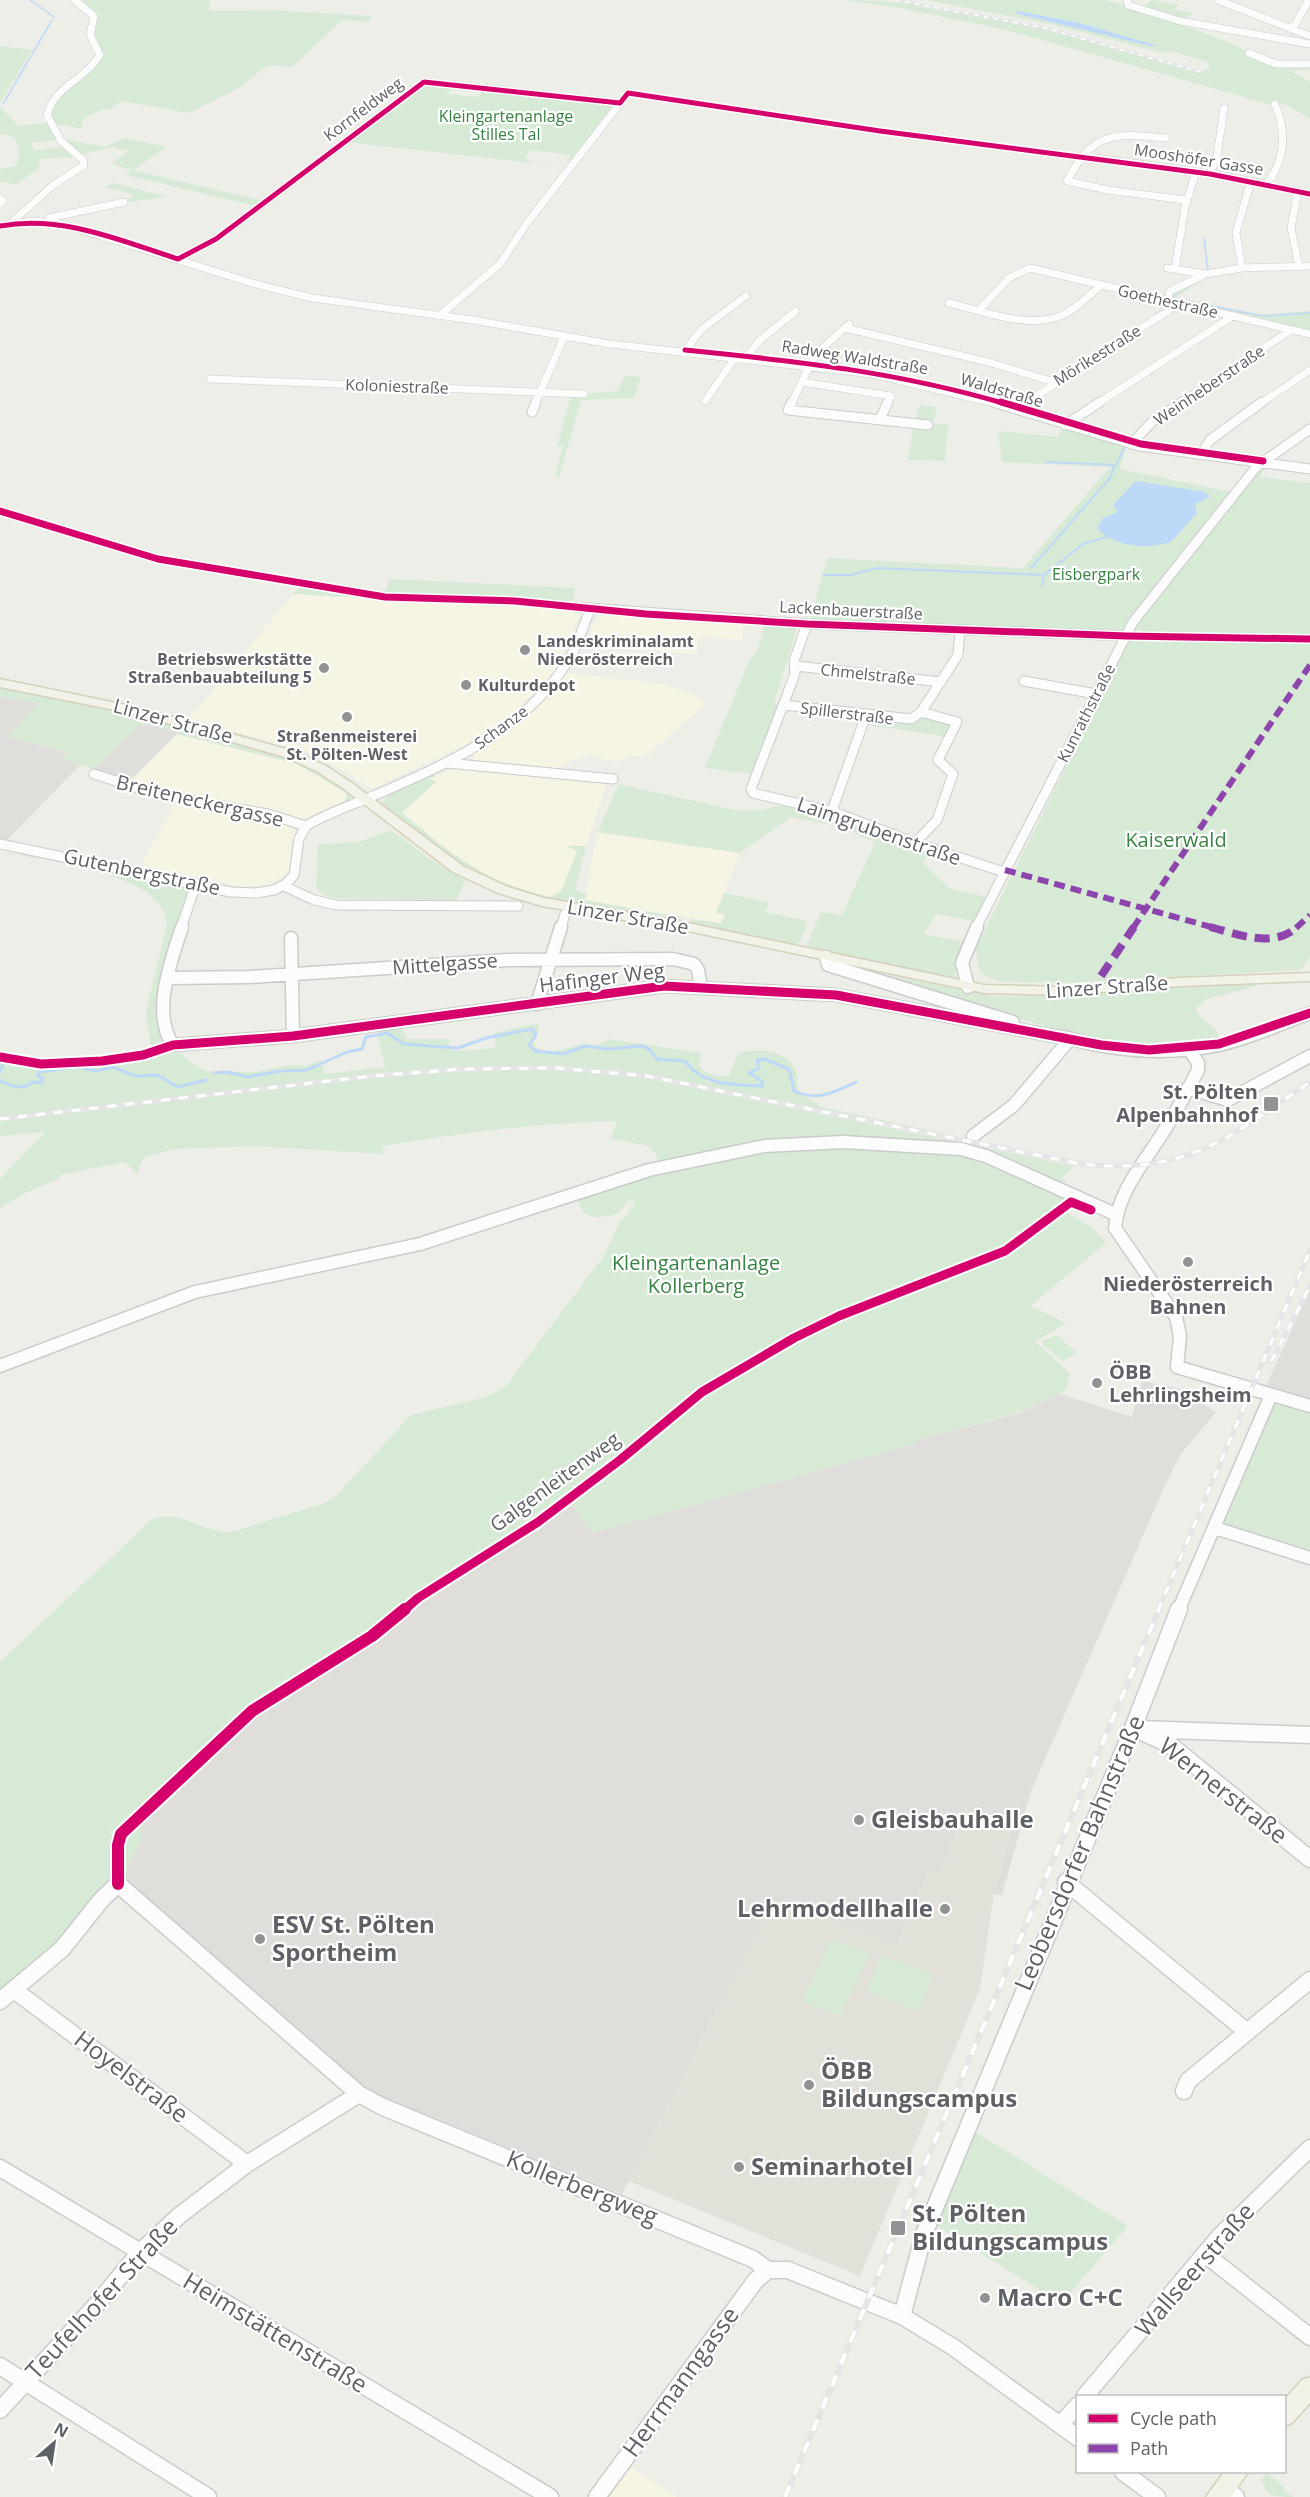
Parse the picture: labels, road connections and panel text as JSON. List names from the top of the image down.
{
  "streets": {
    "main road": ["Linzer Straße"],
    "street": [
      "Kornfeldweg",
      "Mooshöfer Gasse",
      "Goethestraße",
      "Mörikestraße",
      "Weinheberstraße",
      "Koloniestraße",
      "Waldstraße",
      "Lackenbauerstraße",
      "Chmelstraße",
      "Spillerstraße",
      "Kunrathstraße",
      "Schanze",
      "Breiteneckergasse",
      "Laimgrubenstraße",
      "Gutenbergstraße",
      "Mittelgasse",
      "Hafinger Weg",
      "Wernerstraße",
      "Leobersdorfer Bahnstraße",
      "Hoyelstraße",
      "Kollerbergweg",
      "Wallseerstraße",
      "Teufelhofer Straße",
      "Heimstättenstraße",
      "Herrmanngasse"
    ],
    "cycle path": ["Radweg Waldstraße", "Galgenleitenweg"]
  },
  "crossings": [
    ["Kornfeldweg", "Waldstraße"],
    ["Goethestraße", "Mörikestraße"],
    ["Goethestraße", "Weinheberstraße"],
    ["Mörikestraße", "Waldstraße"],
    ["Weinheberstraße", "Waldstraße"],
    ["Waldstraße", "Kunrathstraße"],
    ["Lackenbauerstraße", "Kunrathstraße"],
    ["Lackenbauerstraße", "Schanze"],
    ["Spillerstraße", "Laimgrubenstraße"],
    ["Kunrathstraße", "Linzer Straße"],
    ["Kunrathstraße", "Laimgrubenstraße"],
    ["Linzer Straße", "Schanze"],
    ["Mittelgasse", "Hafinger Weg"],
    ["Wernerstraße", "Leobersdorfer Bahnstraße"],
    ["Leobersdorfer Bahnstraße", "Kollerbergweg"],
    ["Hoyelstraße", "Kollerbergweg"],
    ["Hoyelstraße", "Teufelhofer Straße"],
    ["Kollerbergweg", "Teufelhofer Straße"],
    ["Kollerbergweg", "Herrmanngasse"],
    ["Teufelhofer Straße", "Heimstättenstraße"]
  ],
  "parks": [
    "Kleingartenanlage Stilles Tal",
    "Eisbergpark",
    "Kaiserwald",
    "Kleingartenanlage Kollerberg"
  ],
  "places": {
    "other": [
      "Landeskriminalamt Niederösterreich",
      "Betriebswerkstätte Straßenbauabteilung 5",
      "Kulturdepot",
      "Straßenmeisterei St. Pölten-West",
      "Niederösterreich Bahnen",
      "ÖBB Lehrlingsheim",
      "Gleisbauhalle",
      "Lehrmodellhalle",
      "ESV St. Pölten Sportheim",
      "ÖBB Bildungscampus",
      "Seminarhotel",
      "Macro C+C"
    ],
    "transit": ["St. Pölten Alpenbahnhof", "St. Pölten Bildungscampus"]
  },
  "legend": ["Cycle path", "Path"],
  "north": "top right"
}
